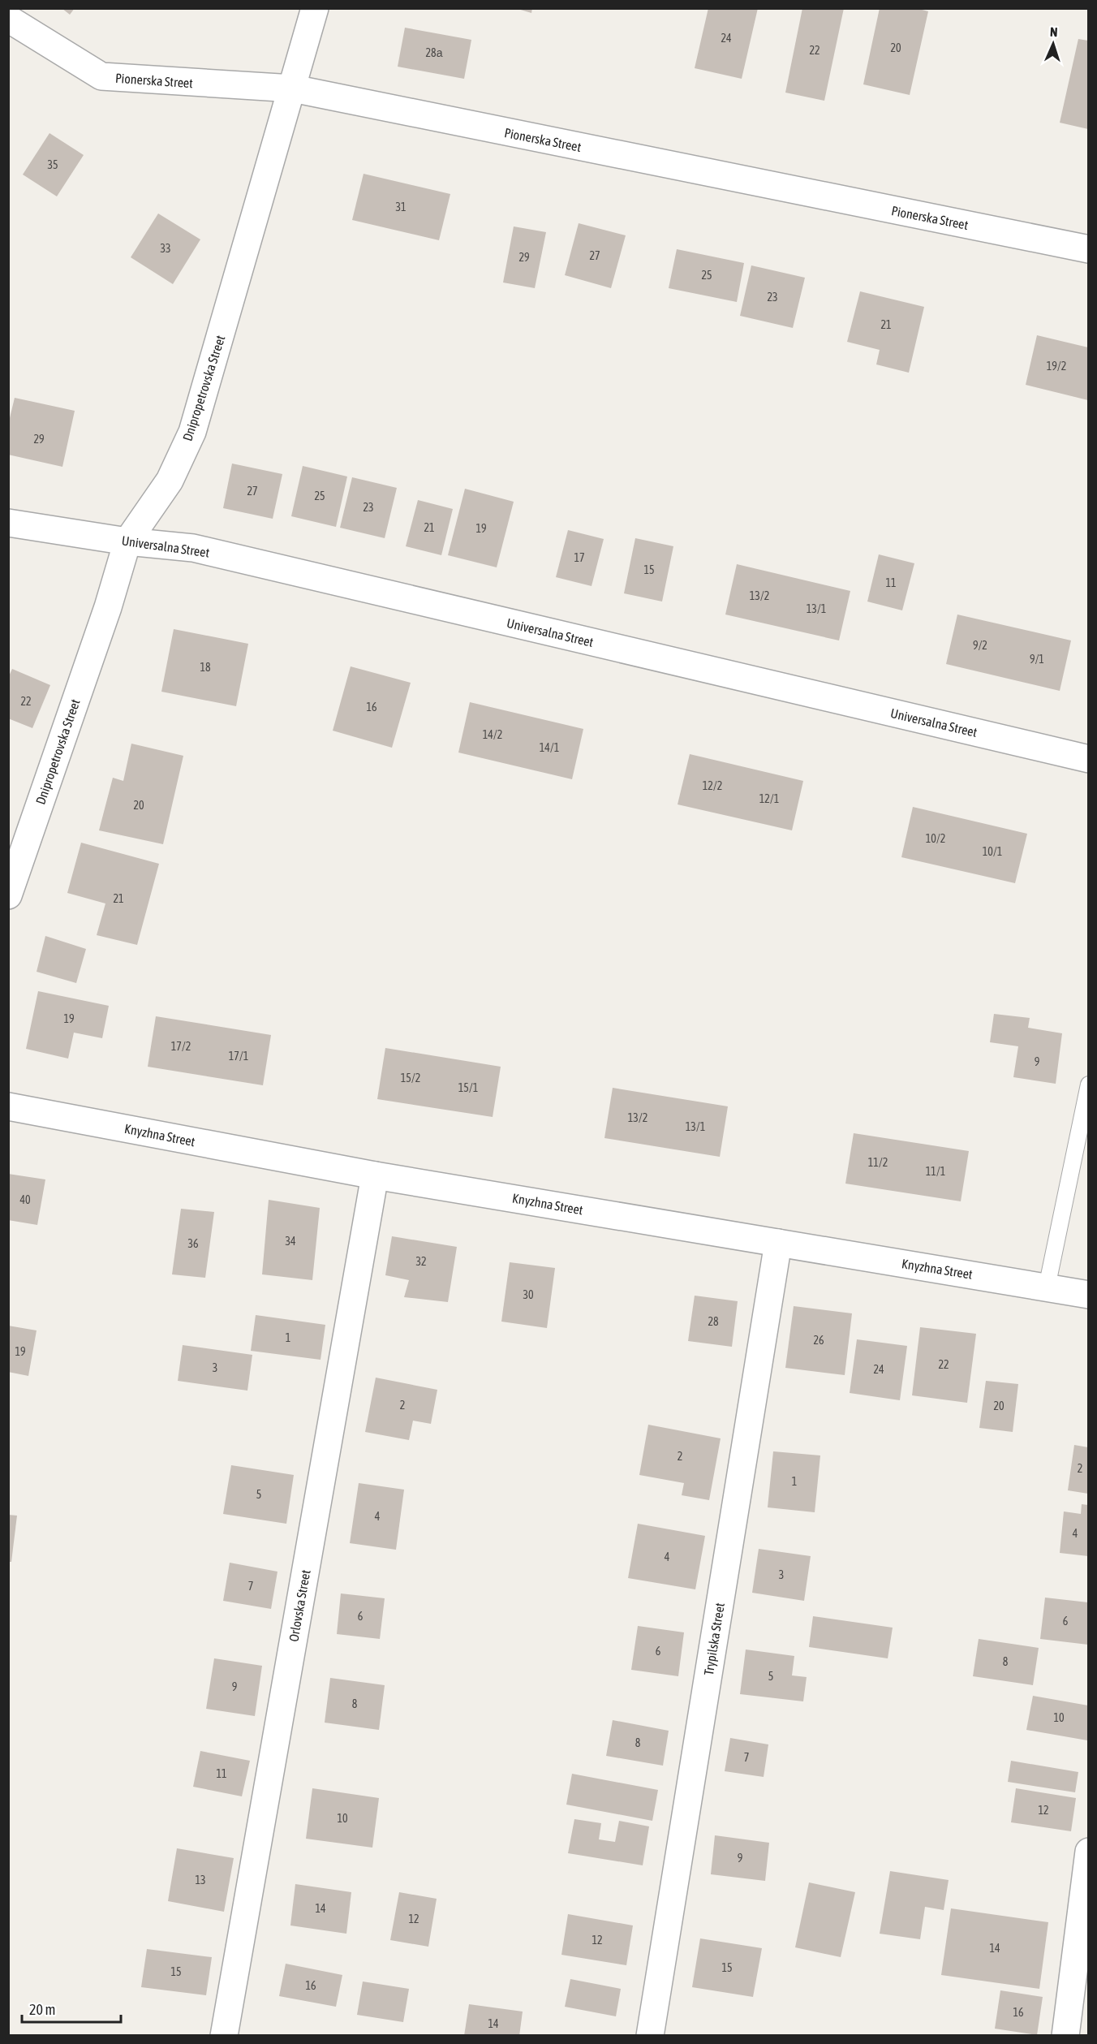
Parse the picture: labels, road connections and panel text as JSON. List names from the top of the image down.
{
  "streets": {
    "street": [
      "Pionerska Street",
      "Dnipropetrovska Street",
      "Universalna Street",
      "Knyzhna Street",
      "Orlovska Street",
      "Trypilska Street"
    ]
  },
  "crossings": [
    ["Pionerska Street", "Dnipropetrovska Street"],
    ["Dnipropetrovska Street", "Universalna Street"],
    ["Knyzhna Street", "Orlovska Street"],
    ["Knyzhna Street", "Trypilska Street"]
  ],
  "house_numbers": [
    "24",
    "20",
    "22",
    "28а",
    "35",
    "31",
    "33",
    "27",
    "29",
    "25",
    "23",
    "21",
    "19/2",
    "29",
    "27",
    "25",
    "23",
    "21",
    "19",
    "17",
    "15",
    "11",
    "13/2",
    "13/1",
    "9/2",
    "9/1",
    "18",
    "22",
    "16",
    "14/2",
    "14/1",
    "12/2",
    "12/1",
    "20",
    "10/2",
    "10/1",
    "21",
    "19",
    "17/2",
    "17/1",
    "9",
    "15/2",
    "15/1",
    "13/2",
    "13/1",
    "11/2",
    "11/1",
    "40",
    "34",
    "36",
    "32",
    "30",
    "28",
    "1",
    "26",
    "19",
    "22",
    "3",
    "24",
    "2",
    "20",
    "2",
    "2",
    "1",
    "5",
    "4",
    "4",
    "4",
    "3",
    "7",
    "6",
    "6",
    "6",
    "8",
    "5",
    "9",
    "8",
    "10",
    "8",
    "7",
    "11",
    "12",
    "10",
    "9",
    "13",
    "14",
    "12",
    "12",
    "14",
    "15",
    "15",
    "16",
    "16",
    "14"
  ],
  "scale_bar": "20 m",
  "north": "top"
}
